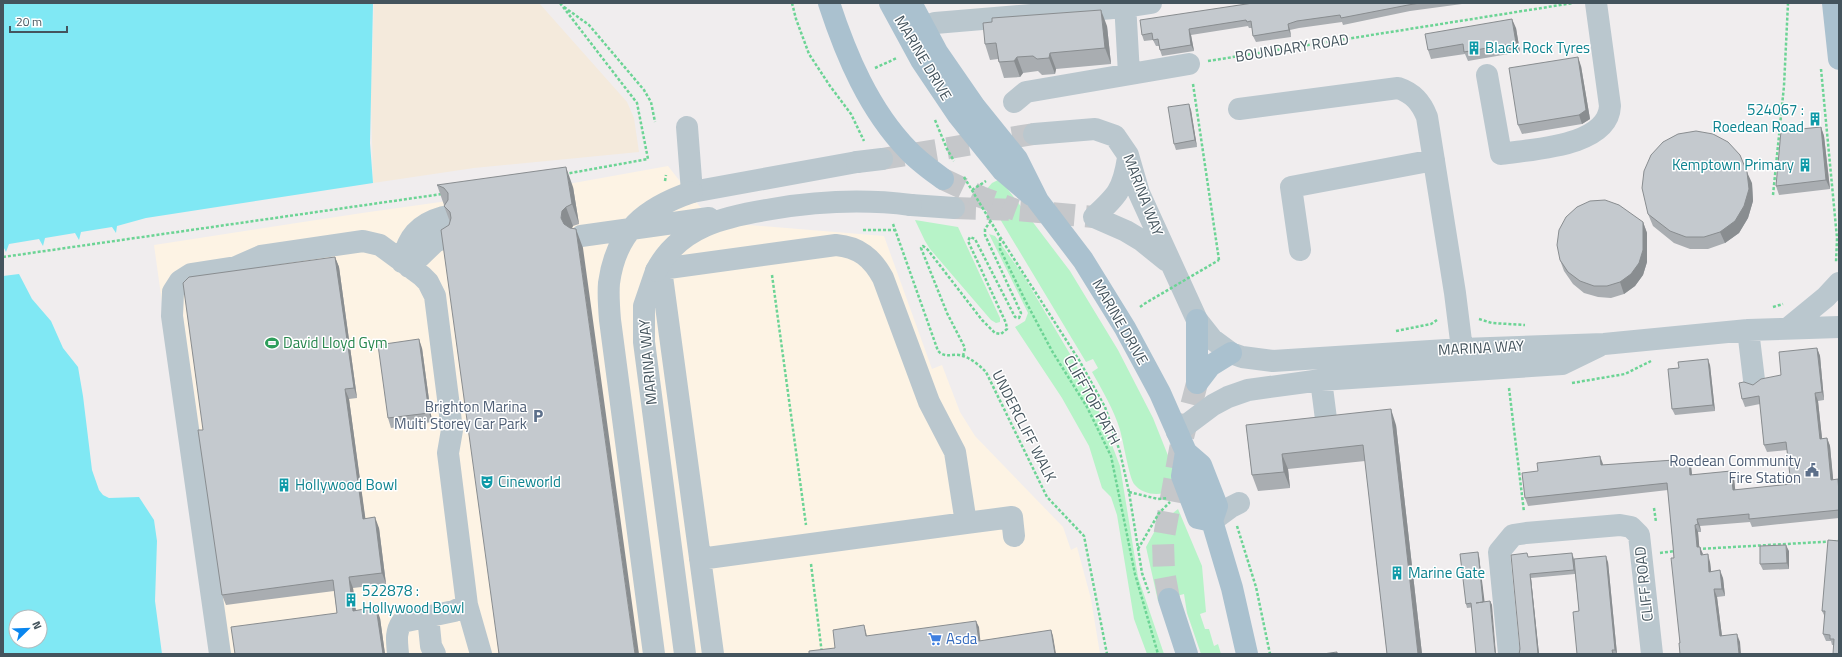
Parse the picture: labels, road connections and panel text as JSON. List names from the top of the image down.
{
  "streets": {
    "main road": ["MARINE DRIVE"],
    "street": ["MARINA WAY", "CLIFF ROAD"],
    "path": ["BOUNDARY ROAD", "CLIFFTOP PATH", "UNDERCLIFF WALK"]
  },
  "places": {
    "building": [
      "Black Rock Tyres",
      "524067 : Roedean Road",
      "Kemptown Primary",
      "Hollywood Bowl",
      "Marine Gate",
      "522878 : Hollywood Bowl"
    ],
    "sports": ["David Lloyd Gym"],
    "parking": ["Brighton Marina Multi Storey Car Park"],
    "public building": ["Roedean Community Fire Station"],
    "theatre": ["Cineworld"],
    "supermarket": ["Asda"]
  },
  "scale_bar": "20 m",
  "north": "top right"
}
